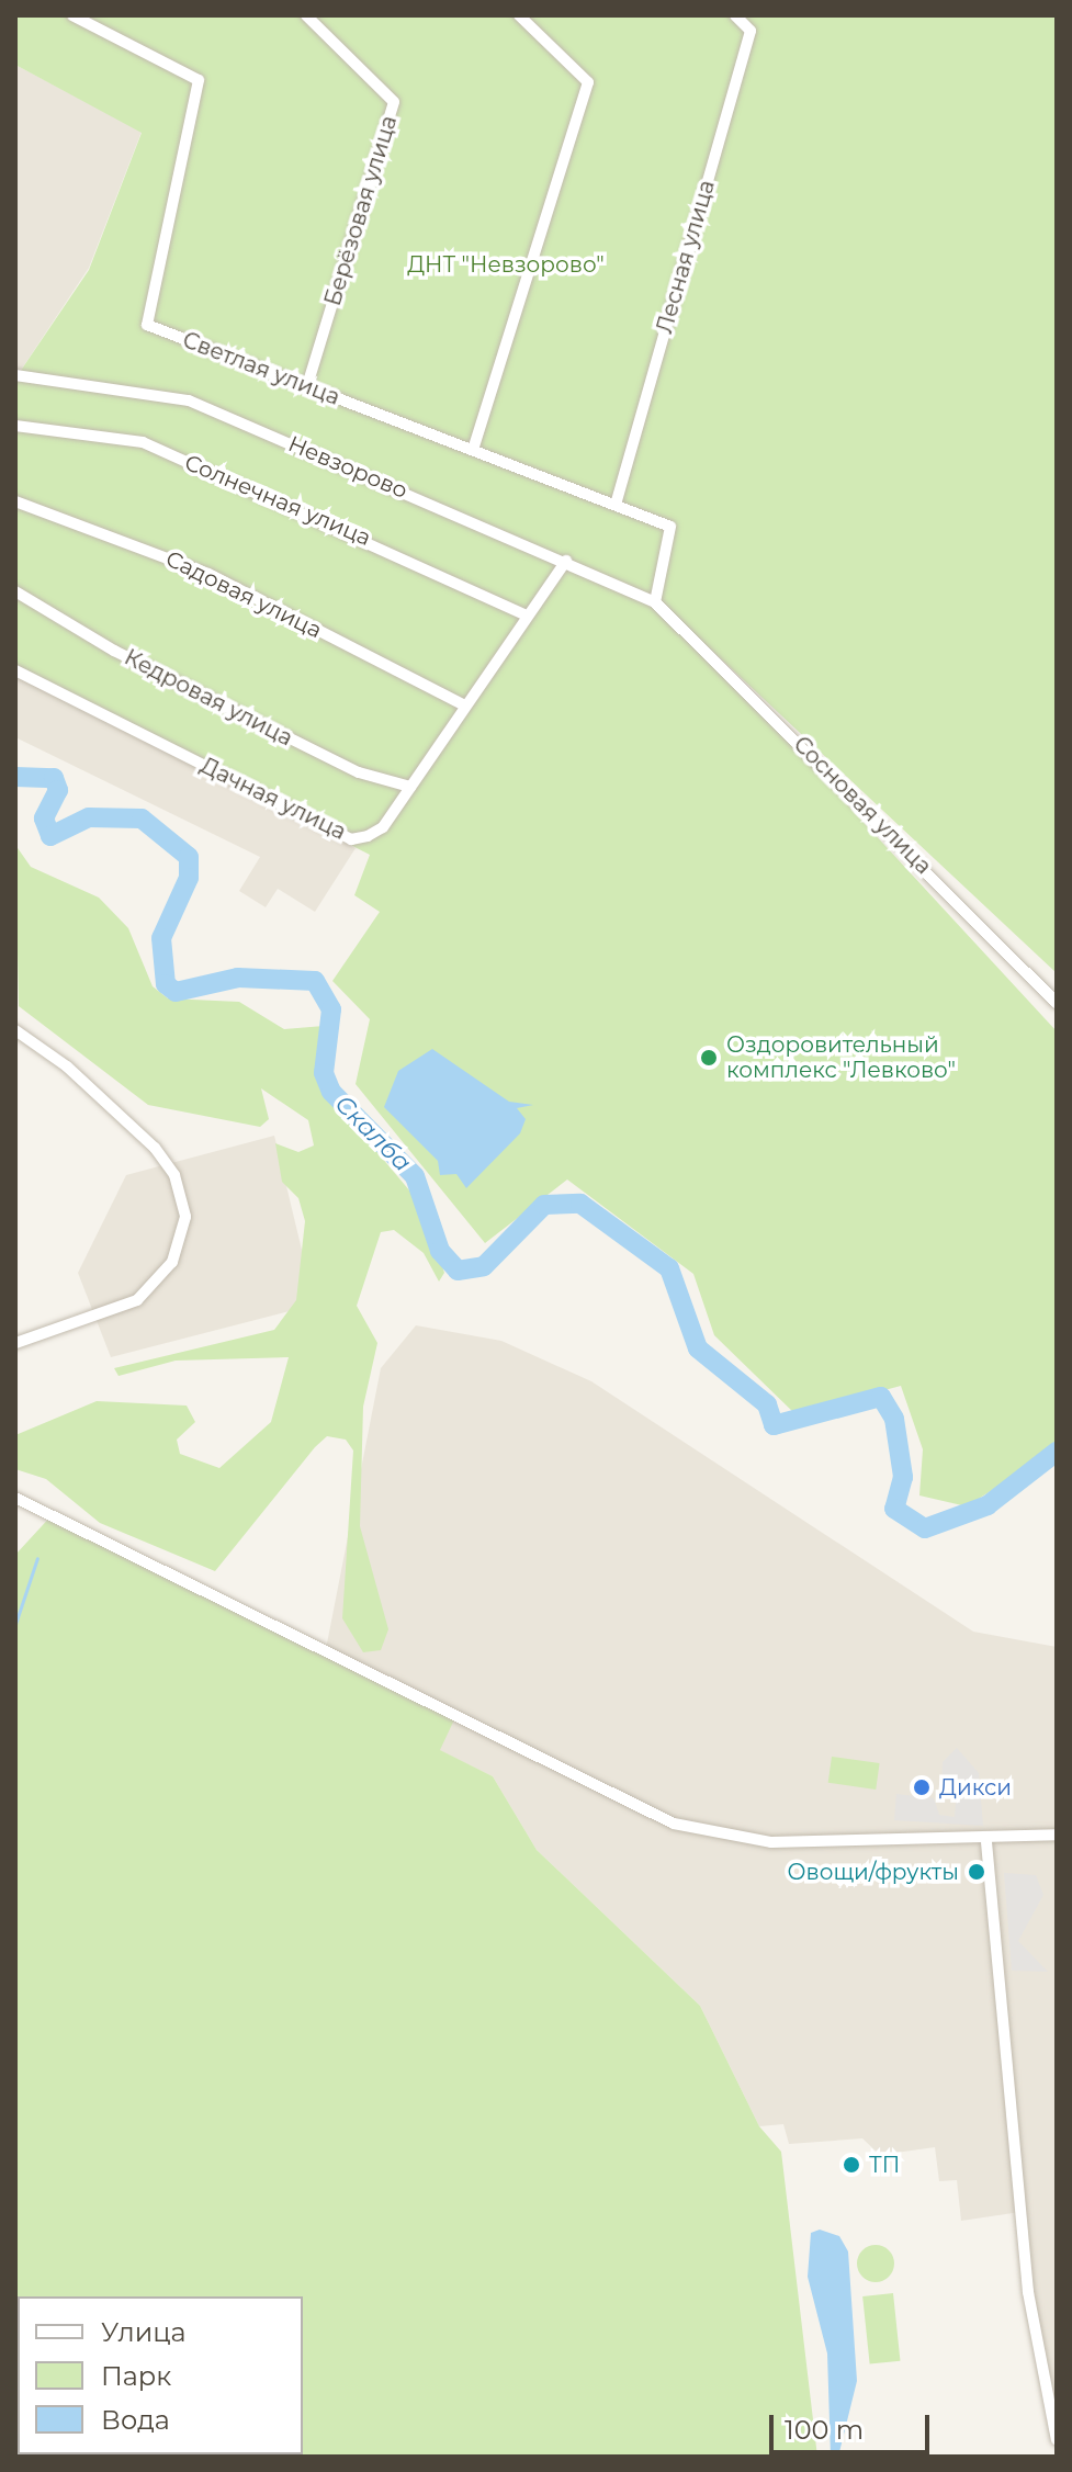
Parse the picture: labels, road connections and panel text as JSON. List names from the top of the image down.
{
  "streets": {
    "street": [
      "Берёзовая улица",
      "Лесная улица",
      "Светлая улица",
      "Невзорово",
      "Солнечная улица",
      "Садовая улица",
      "Кедровая улица",
      "Дачная улица",
      "Сосновая улица"
    ]
  },
  "crossings": [
    ["Берёзовая улица", "Светлая улица"],
    ["Лесная улица", "Светлая улица"],
    ["Светлая улица", "Невзорово"],
    ["Светлая улица", "Сосновая улица"],
    ["Невзорово", "Дачная улица"],
    ["Невзорово", "Сосновая улица"],
    ["Солнечная улица", "Дачная улица"],
    ["Садовая улица", "Дачная улица"],
    ["Кедровая улица", "Дачная улица"]
  ],
  "water": ["Скалба"],
  "parks": ["ДНТ \"Невзорово\""],
  "places": [
    "Оздоровительный комплекс \"Левково\"",
    "Дикси",
    "Овощи/фрукты",
    "ТП"
  ],
  "legend": ["Улица", "Парк", "Вода"],
  "scale_bar": "100 m"
}
